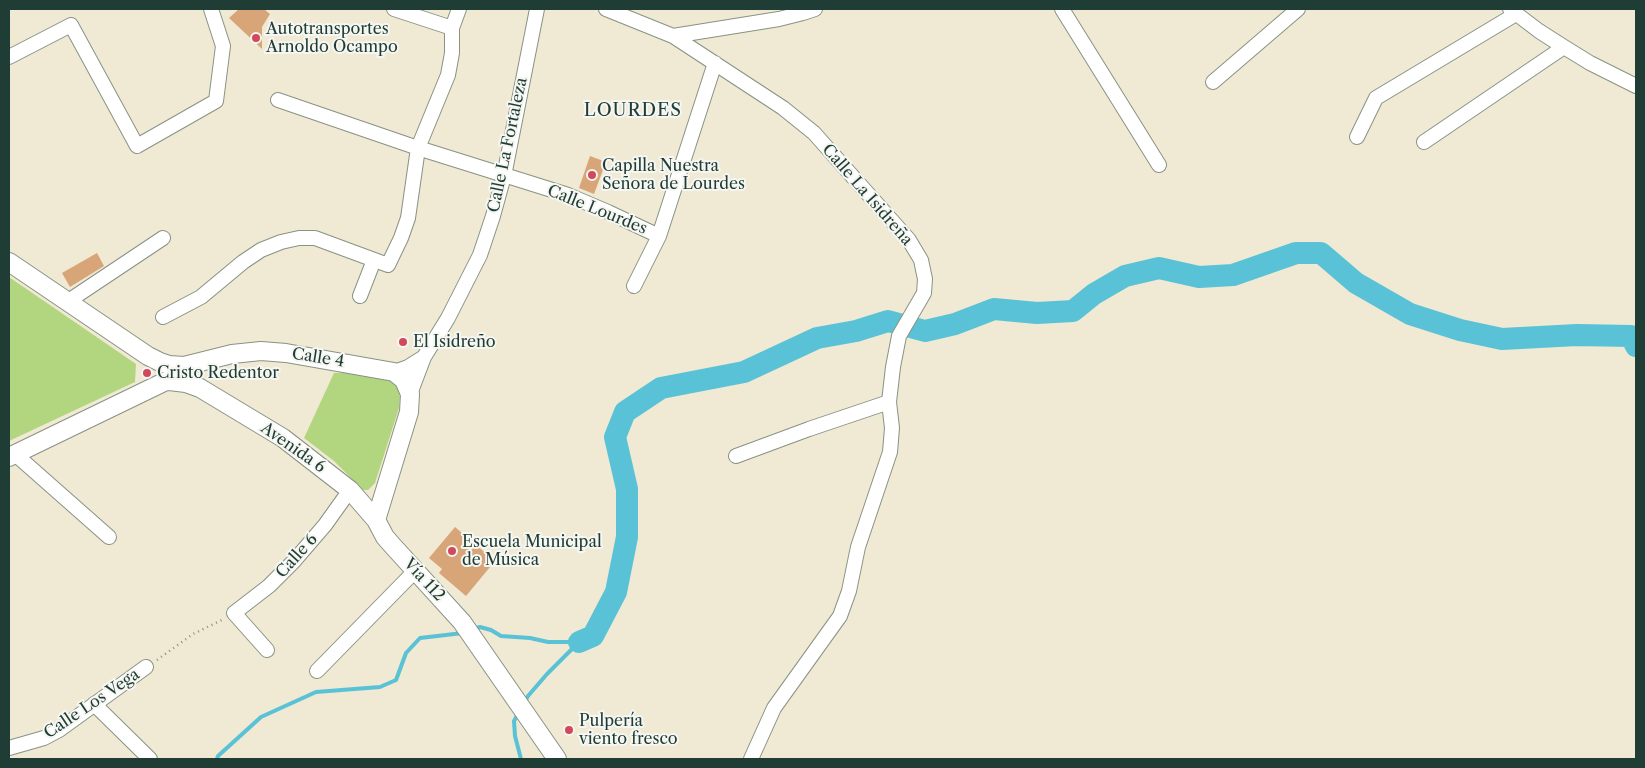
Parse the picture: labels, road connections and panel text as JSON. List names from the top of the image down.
{
  "streets": {
    "main road": ["Calle 4", "Avenida 6", "Vía 112"],
    "street": [
      "Calle La Fortaleza",
      "Calle La Isidreña",
      "Calle Lourdes",
      "Calle 6",
      "Calle Los Vega"
    ]
  },
  "crossings": [
    ["Calle La Fortaleza", "Calle Lourdes"],
    ["Calle La Fortaleza", "Calle 4"],
    ["Calle La Isidreña", "Calle Lourdes"],
    ["Avenida 6", "Calle 6"],
    ["Avenida 6", "Vía 112"]
  ],
  "districts": ["LOURDES"],
  "places": [
    "Autotransportes Arnoldo Ocampo",
    "Capilla Nuestra Señora de Lourdes",
    "El Isidreño",
    "Cristo Redentor",
    "Escuela Municipal de Música",
    "Pulpería viento fresco"
  ]
}
